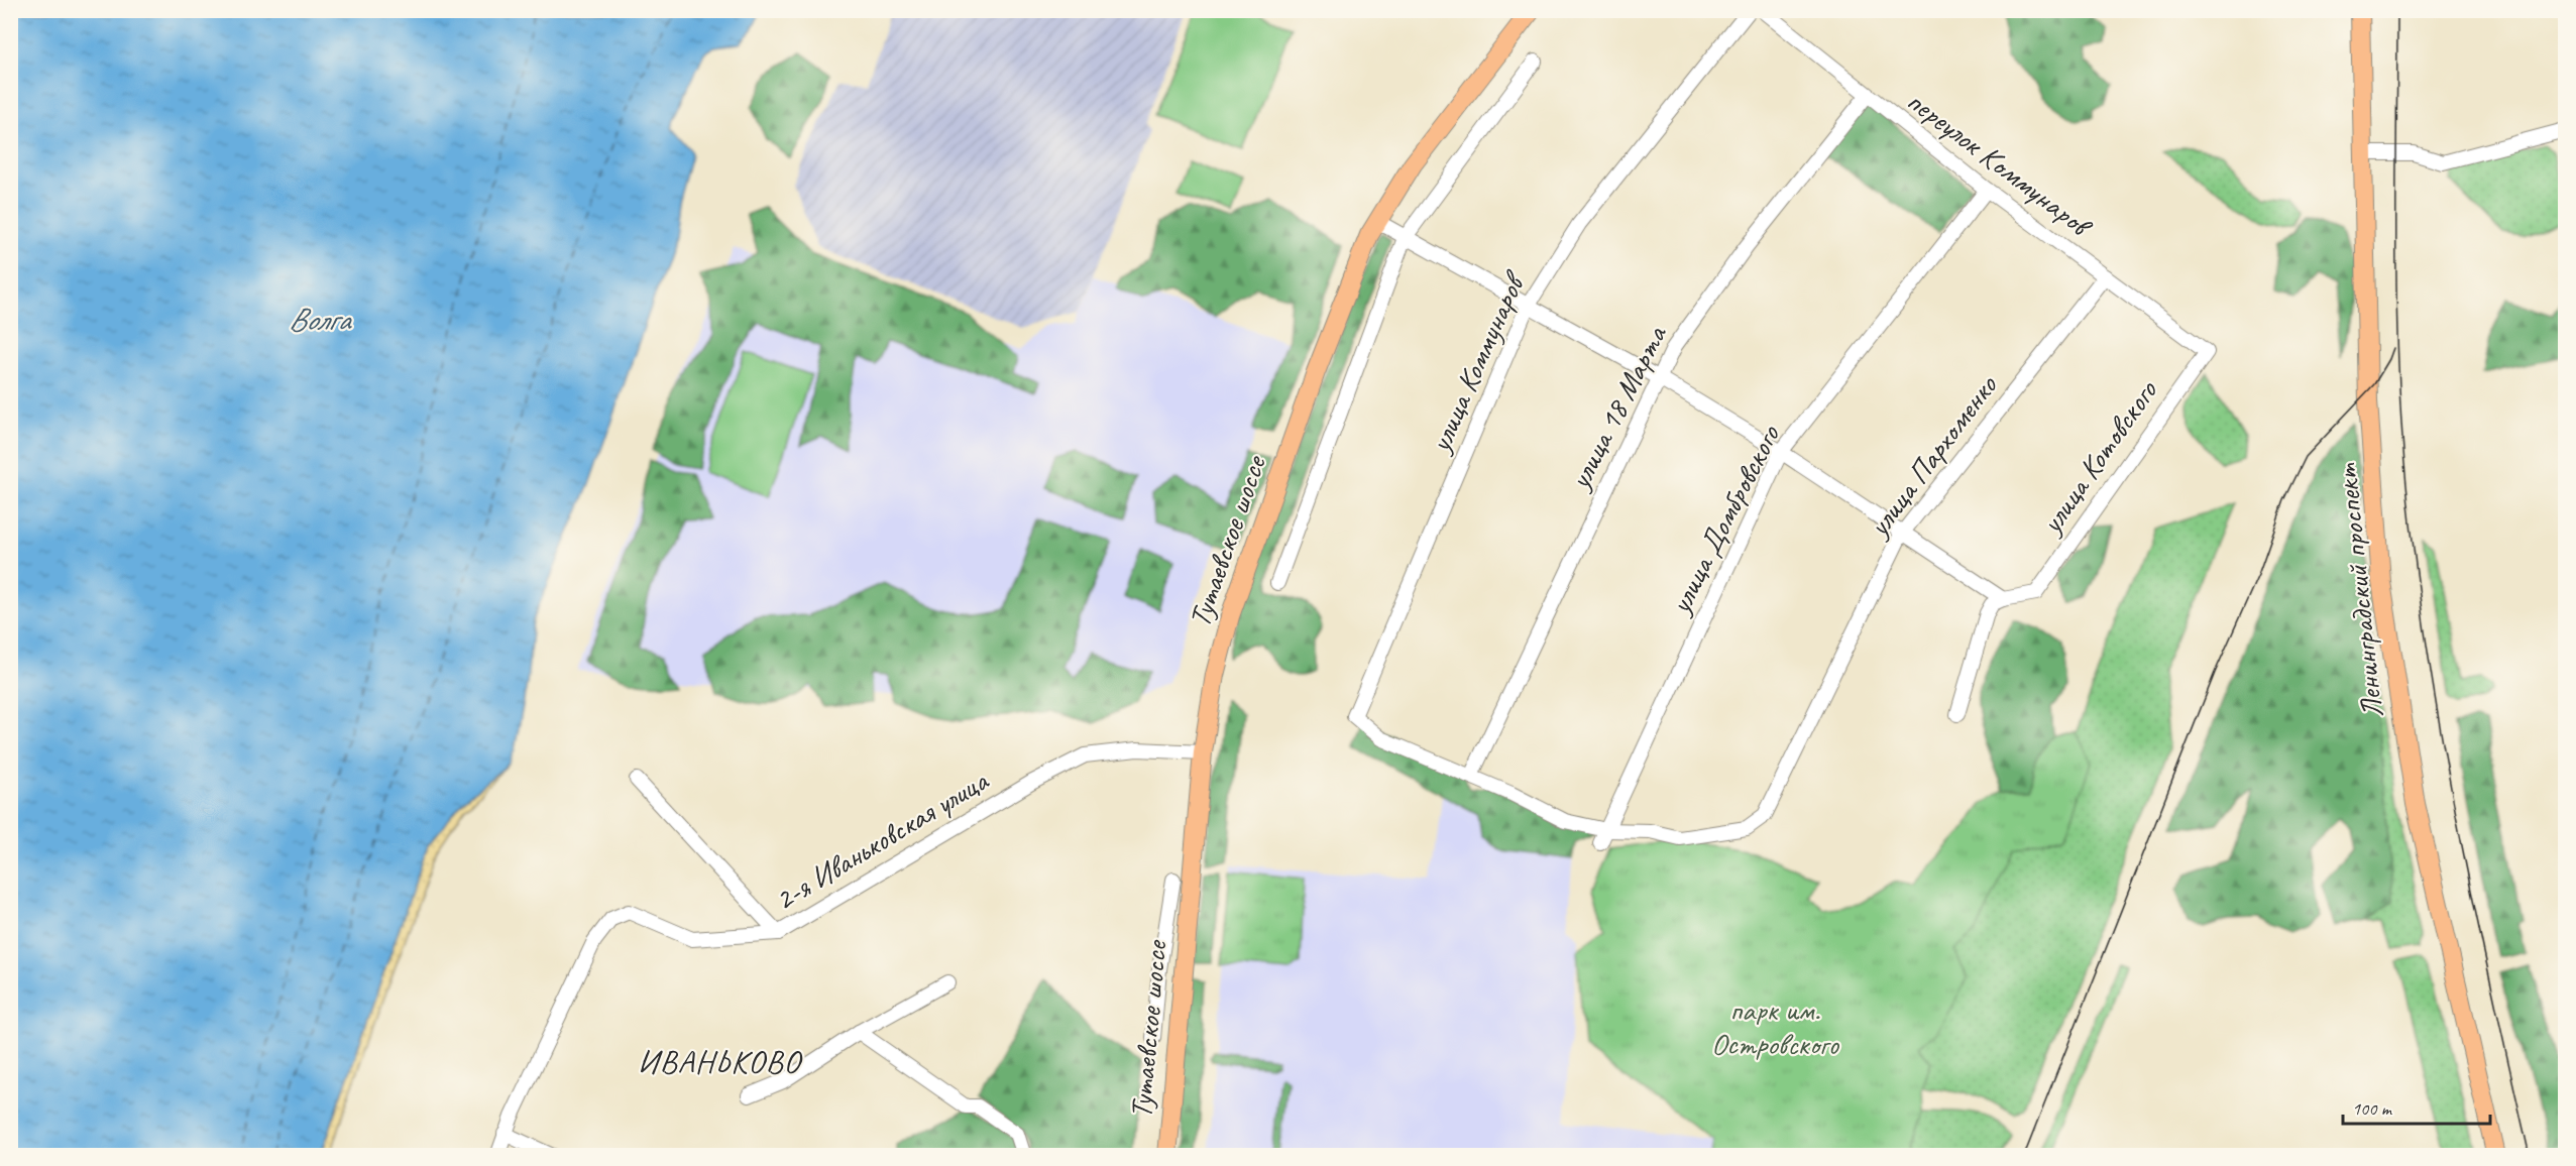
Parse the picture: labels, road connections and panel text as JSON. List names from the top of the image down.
{
  "streets": {
    "main road": ["Тутаевское шоссе", "Ленинградский проспект"],
    "street": [
      "переулок Коммунаров",
      "улица Коммунаров",
      "улица 18 Марта",
      "улица Пархоменко",
      "улица Котовского",
      "улица Домбровского",
      "2-я Иваньковская улица"
    ]
  },
  "crossings": [
    ["переулок Коммунаров", "улица 18 Марта"],
    ["переулок Коммунаров", "улица Пархоменко"],
    ["переулок Коммунаров", "улица Котовского"],
    ["переулок Коммунаров", "улица Домбровского"],
    ["улица Коммунаров", "улица 18 Марта"],
    ["улица Пархоменко", "улица Домбровского"],
    ["Тутаевское шоссе", "2-я Иваньковская улица"]
  ],
  "districts": ["ИВАНЬКОВО"],
  "water": ["Волга"],
  "parks": ["парк им. Островского"],
  "scale_bar": "100 m"
}
